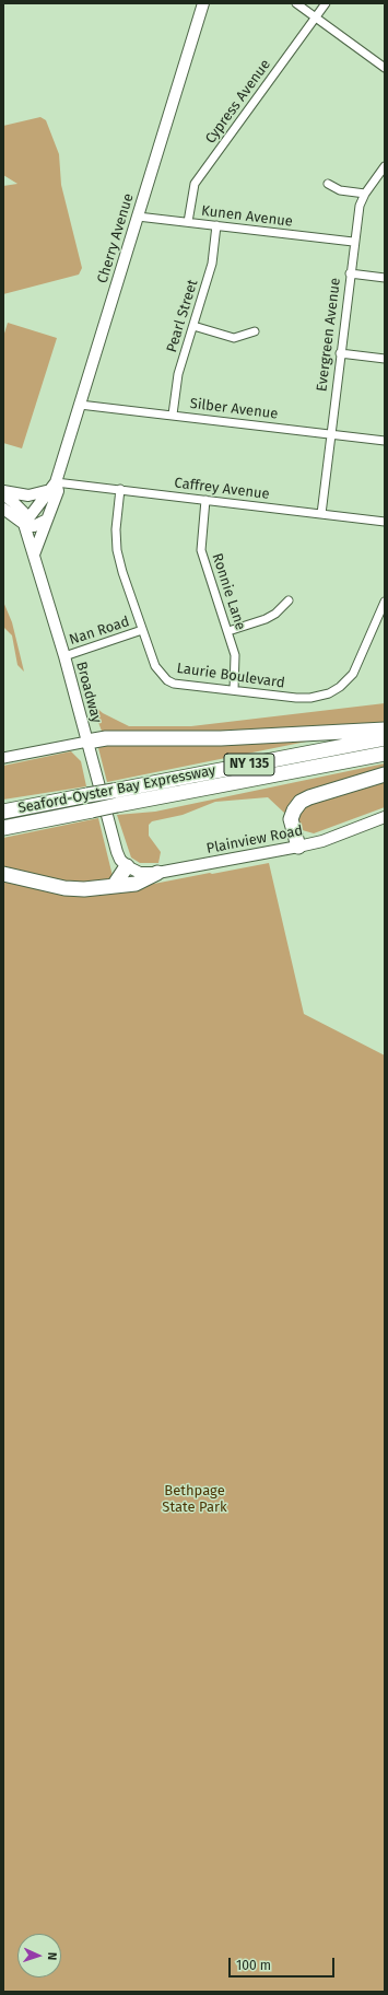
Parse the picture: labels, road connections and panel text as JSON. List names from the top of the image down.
{
  "streets": {
    "highway": ["NY 135", "Seaford-Oyster Bay Expressway"],
    "main road": ["Cherry Avenue", "Broadway", "Plainview Road"],
    "street": [
      "Cypress Avenue",
      "Kunen Avenue",
      "Pearl Street",
      "Evergreen Avenue",
      "Silber Avenue",
      "Caffrey Avenue",
      "Ronnie Lane",
      "Nan Road",
      "Laurie Boulevard"
    ]
  },
  "crossings": [
    ["Cypress Avenue", "Kunen Avenue"],
    ["Kunen Avenue", "Cherry Avenue"],
    ["Kunen Avenue", "Pearl Street"],
    ["Kunen Avenue", "Evergreen Avenue"],
    ["Cherry Avenue", "Silber Avenue"],
    ["Cherry Avenue", "Caffrey Avenue"],
    ["Cherry Avenue", "Broadway"],
    ["Pearl Street", "Silber Avenue"],
    ["Evergreen Avenue", "Silber Avenue"],
    ["Evergreen Avenue", "Caffrey Avenue"],
    ["Caffrey Avenue", "Ronnie Lane"],
    ["Caffrey Avenue", "Laurie Boulevard"],
    ["Ronnie Lane", "Laurie Boulevard"],
    ["Nan Road", "Laurie Boulevard"],
    ["Nan Road", "Broadway"],
    ["Broadway", "Plainview Road"]
  ],
  "parks": ["Bethpage State Park"],
  "scale_bar": "100 m",
  "north": "right"
}
